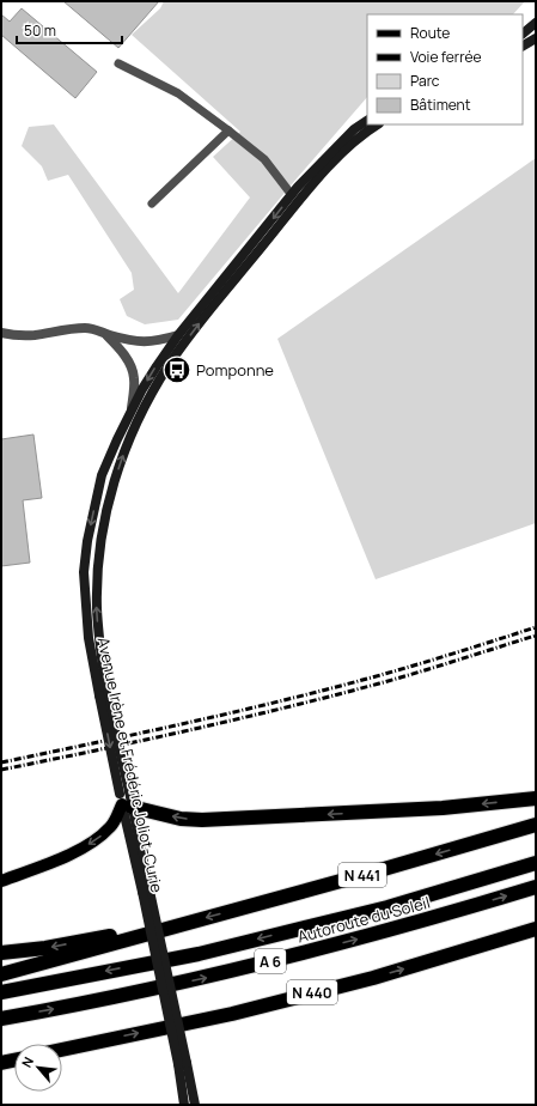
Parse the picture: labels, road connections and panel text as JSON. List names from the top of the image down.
{
  "streets": {
    "highway": [
      "N 441",
      "Autoroute du Soleil",
      "A 6",
      "N 440"
    ],
    "main road": ["Avenue Irène et Frédéric Joliot-Curie"]
  },
  "places": {
    "bus stop": ["Pomponne"]
  },
  "legend": [
    "Route",
    "Voie ferrée",
    "Parc",
    "Bâtiment"
  ],
  "scale_bar": "50 m",
  "north": "top left"
}
